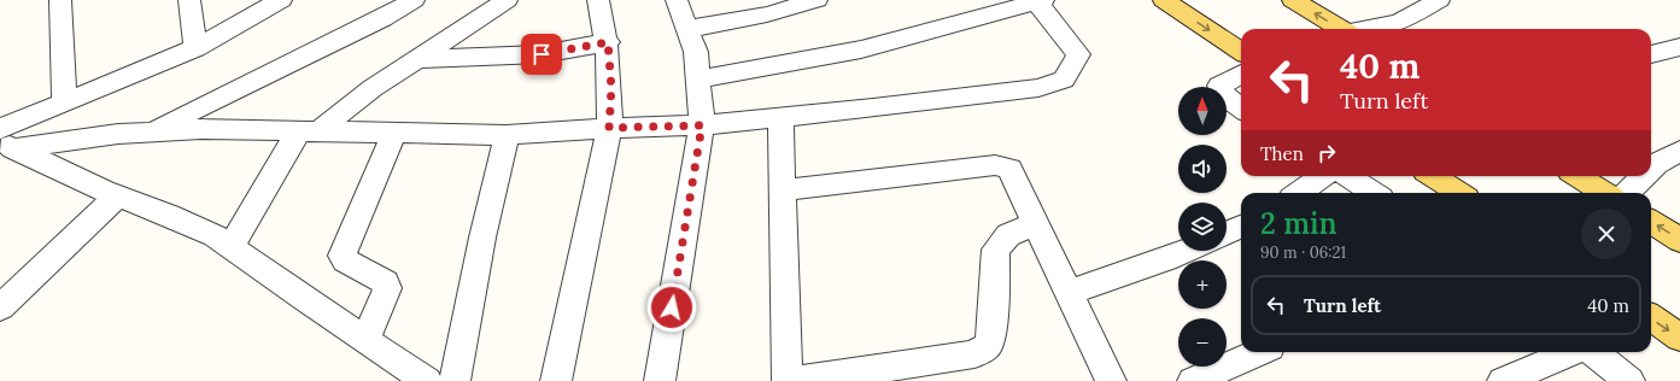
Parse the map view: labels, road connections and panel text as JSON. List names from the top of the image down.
{
  "north": "top",
  "page": {
    "turn": ["40 m", "Turn left"],
    "map_buttons": ["+", "−"],
    "then": "Then",
    "heading": ["2 min", "90 m · 06:21"],
    "list": [
      {
        "name": "Turn left",
        "value": "40 m"
      }
    ]
  }
}
